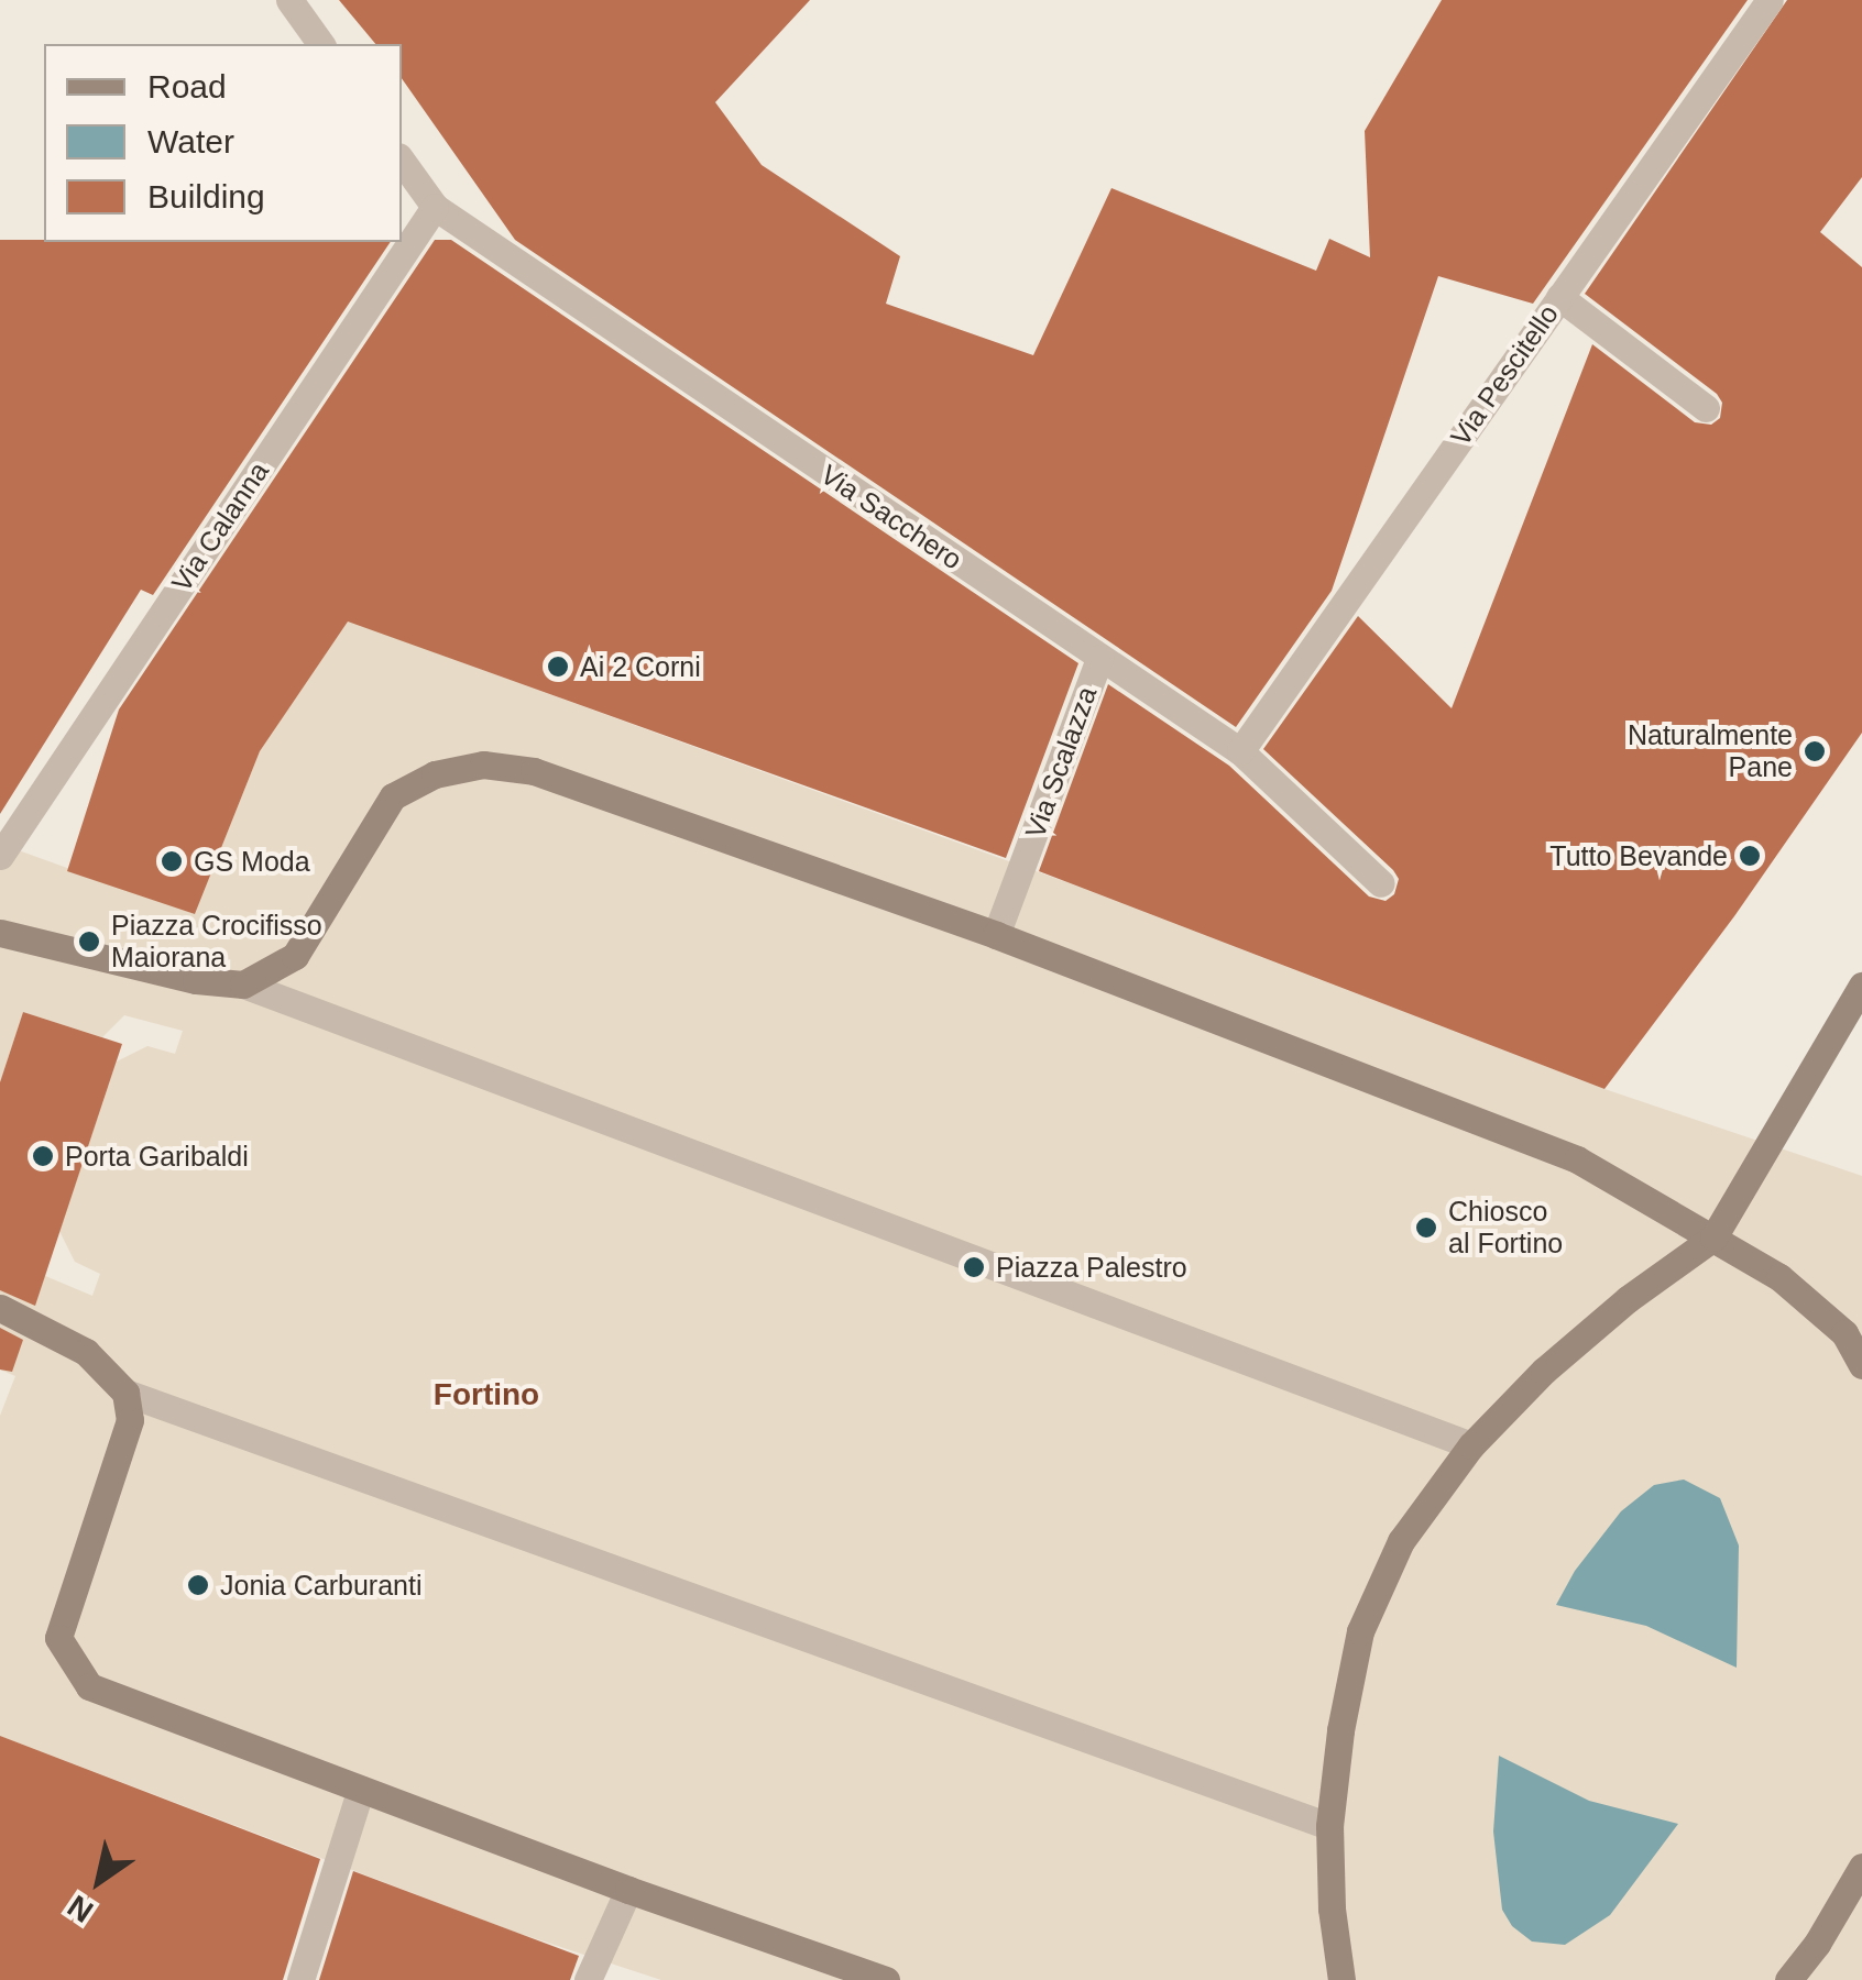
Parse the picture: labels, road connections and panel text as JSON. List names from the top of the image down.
{
  "streets": {
    "street": [
      "Via Pescitello",
      "Via Sacchero",
      "Via Calanna",
      "Via Scalazza"
    ]
  },
  "crossings": [
    ["Via Pescitello", "Via Sacchero"],
    ["Via Sacchero", "Via Calanna"],
    ["Via Sacchero", "Via Scalazza"]
  ],
  "districts": ["Fortino"],
  "places": [
    "Ai 2 Corni",
    "Naturalmente Pane",
    "Tutto Bevande",
    "GS Moda",
    "Piazza Crocifisso Maiorana",
    "Porta Garibaldi",
    "Chiosco al Fortino",
    "Piazza Palestro",
    "Jonia Carburanti"
  ],
  "legend": ["Road", "Water", "Building"],
  "north": "bottom left"
}
